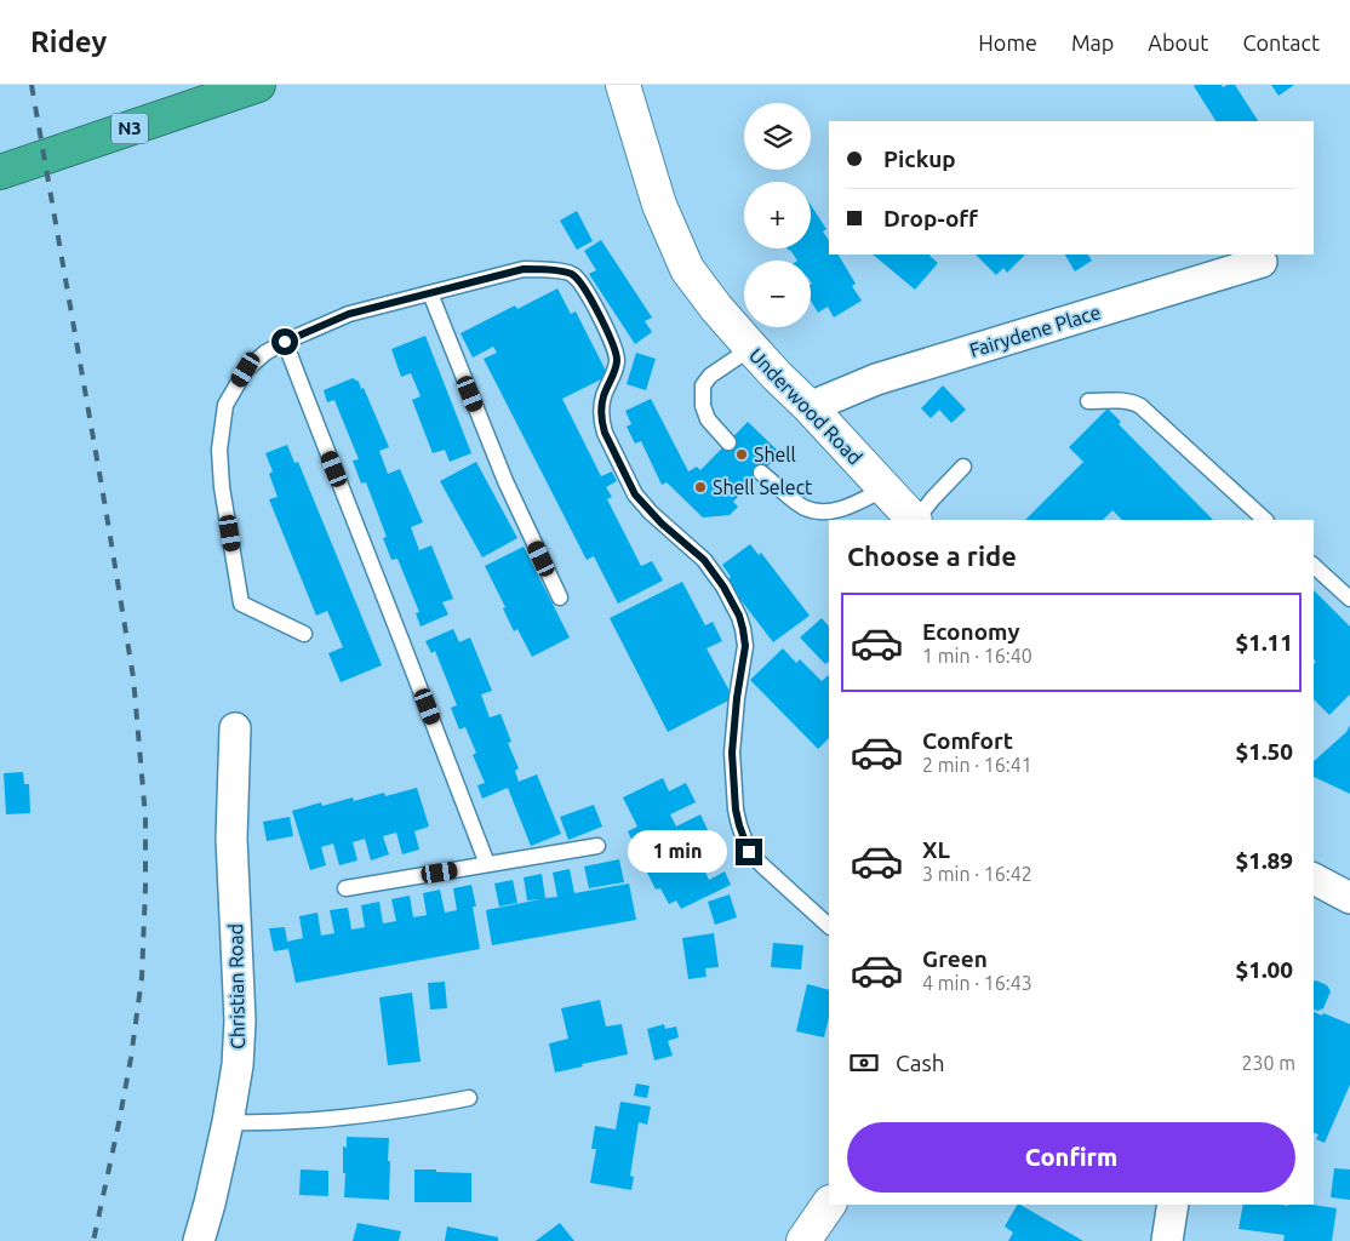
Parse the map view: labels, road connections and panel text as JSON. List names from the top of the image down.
{
  "streets": {
    "highway": ["N3"],
    "main road": ["Underwood Road"],
    "street": ["Fairydene Place", "Christian Road"]
  },
  "crossings": [
    ["Fairydene Place", "Underwood Road"]
  ],
  "places": ["Shell", "Shell Select"],
  "page": {
    "header": "Ridey",
    "nav": [
      "Home",
      "Map",
      "About",
      "Contact"
    ],
    "map_buttons": ["+", "−"],
    "banner": ["Pickup", "Drop-off"],
    "heading": "Choose a ride",
    "list": [
      {
        "name": "Economy",
        "note": "1 min · 16:40",
        "value": "$1.11"
      },
      {
        "name": "Comfort",
        "note": "2 min · 16:41",
        "value": "$1.50"
      },
      {
        "name": "XL",
        "note": "3 min · 16:42",
        "value": "$1.89"
      },
      {
        "name": "Green",
        "note": "4 min · 16:43",
        "value": "$1.00"
      }
    ],
    "bubble": "1 min",
    "pay": ["Cash", "230 m"],
    "buttons": "Confirm"
  }
}
